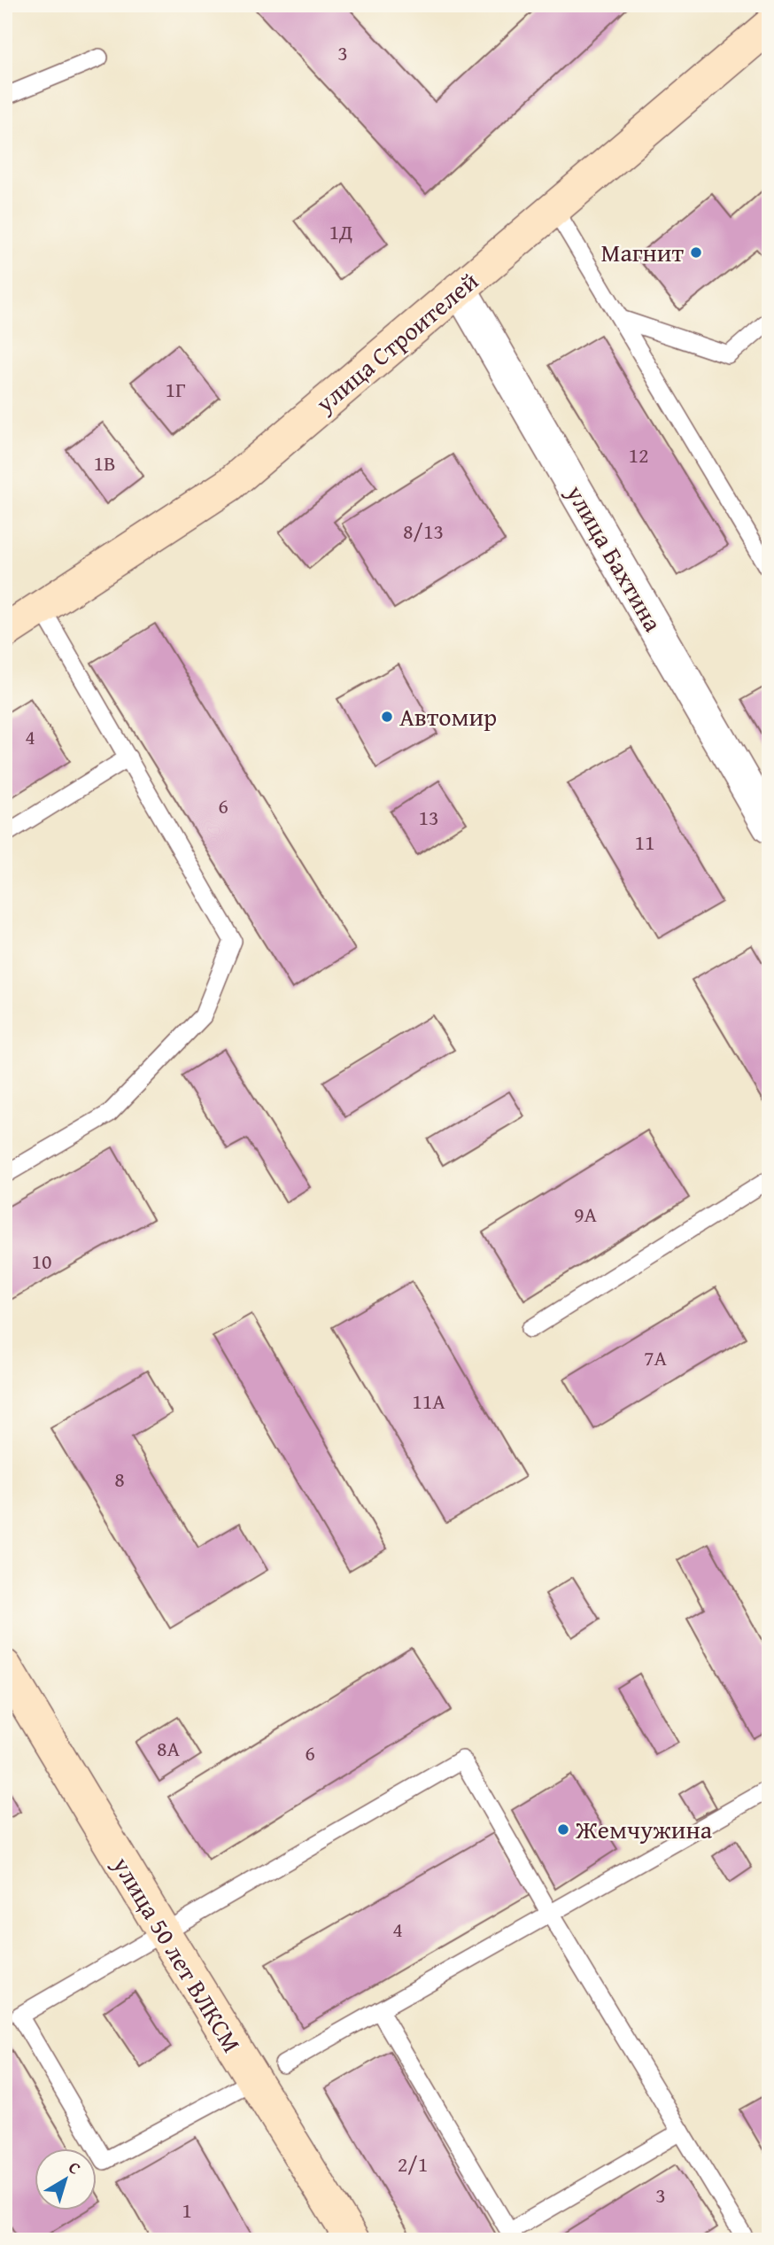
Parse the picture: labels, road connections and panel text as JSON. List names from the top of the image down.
{
  "streets": {
    "main road": ["улица Строителей", "улица 50 лет ВЛКСМ"],
    "street": ["улица Бахтина"]
  },
  "crossings": [
    ["улица Строителей", "улица Бахтина"]
  ],
  "places": ["Магнит", "Автомир", "Жемчужина"],
  "house_numbers": [
    "3",
    "1Д",
    "1Г",
    "12",
    "1В",
    "8/13",
    "4",
    "6",
    "13",
    "11",
    "9А",
    "10",
    "7А",
    "11А",
    "8",
    "8А",
    "6",
    "4",
    "2/1",
    "3",
    "1"
  ],
  "north": "top right"
}
